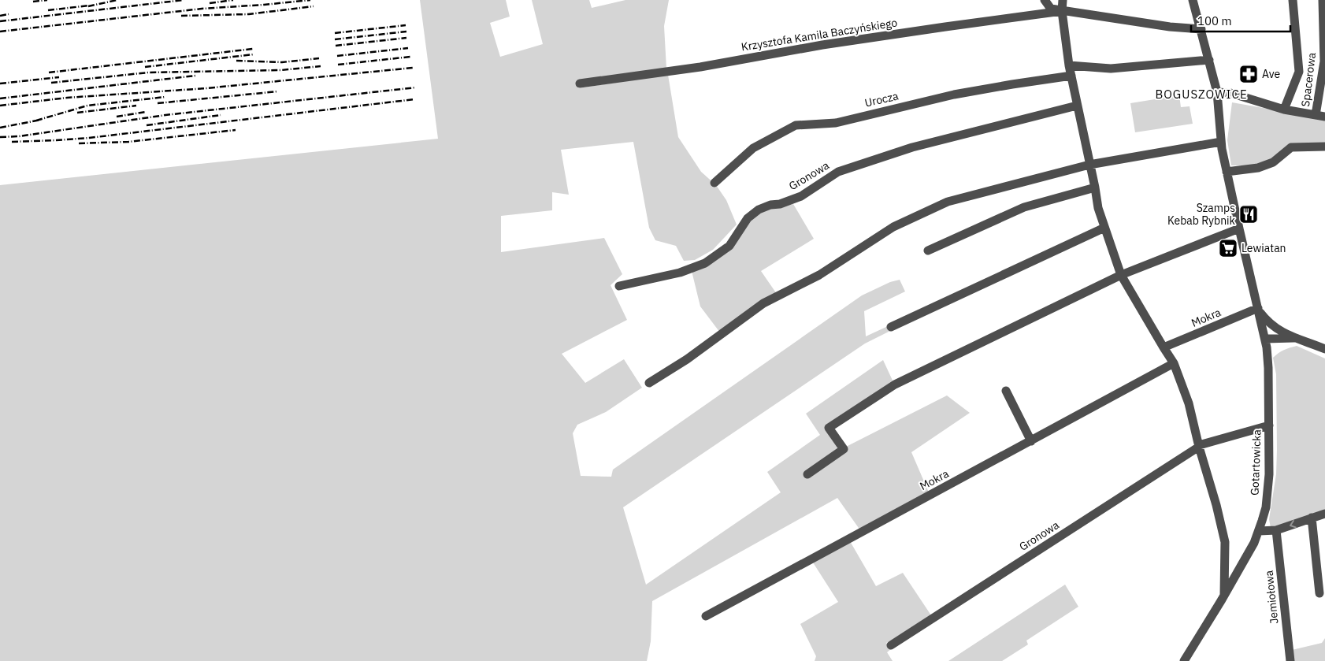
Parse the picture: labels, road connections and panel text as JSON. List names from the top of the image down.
{
  "streets": {
    "street": [
      "Krzysztofa Kamila Baczyńskiego",
      "Spacerowa",
      "Urocza",
      "Gronowa",
      "Mokra",
      "Gotartowicka",
      "Jemiołowa"
    ]
  },
  "crossings": [
    ["Gronowa", "Gotartowicka"],
    ["Mokra", "Gotartowicka"]
  ],
  "districts": ["BOGUSZOWICE"],
  "places": {
    "pharmacy": ["Ave"],
    "restaurant": ["Szamps Kebab Rybnik"],
    "supermarket": ["Lewiatan"]
  },
  "scale_bar": "100 m"
}
